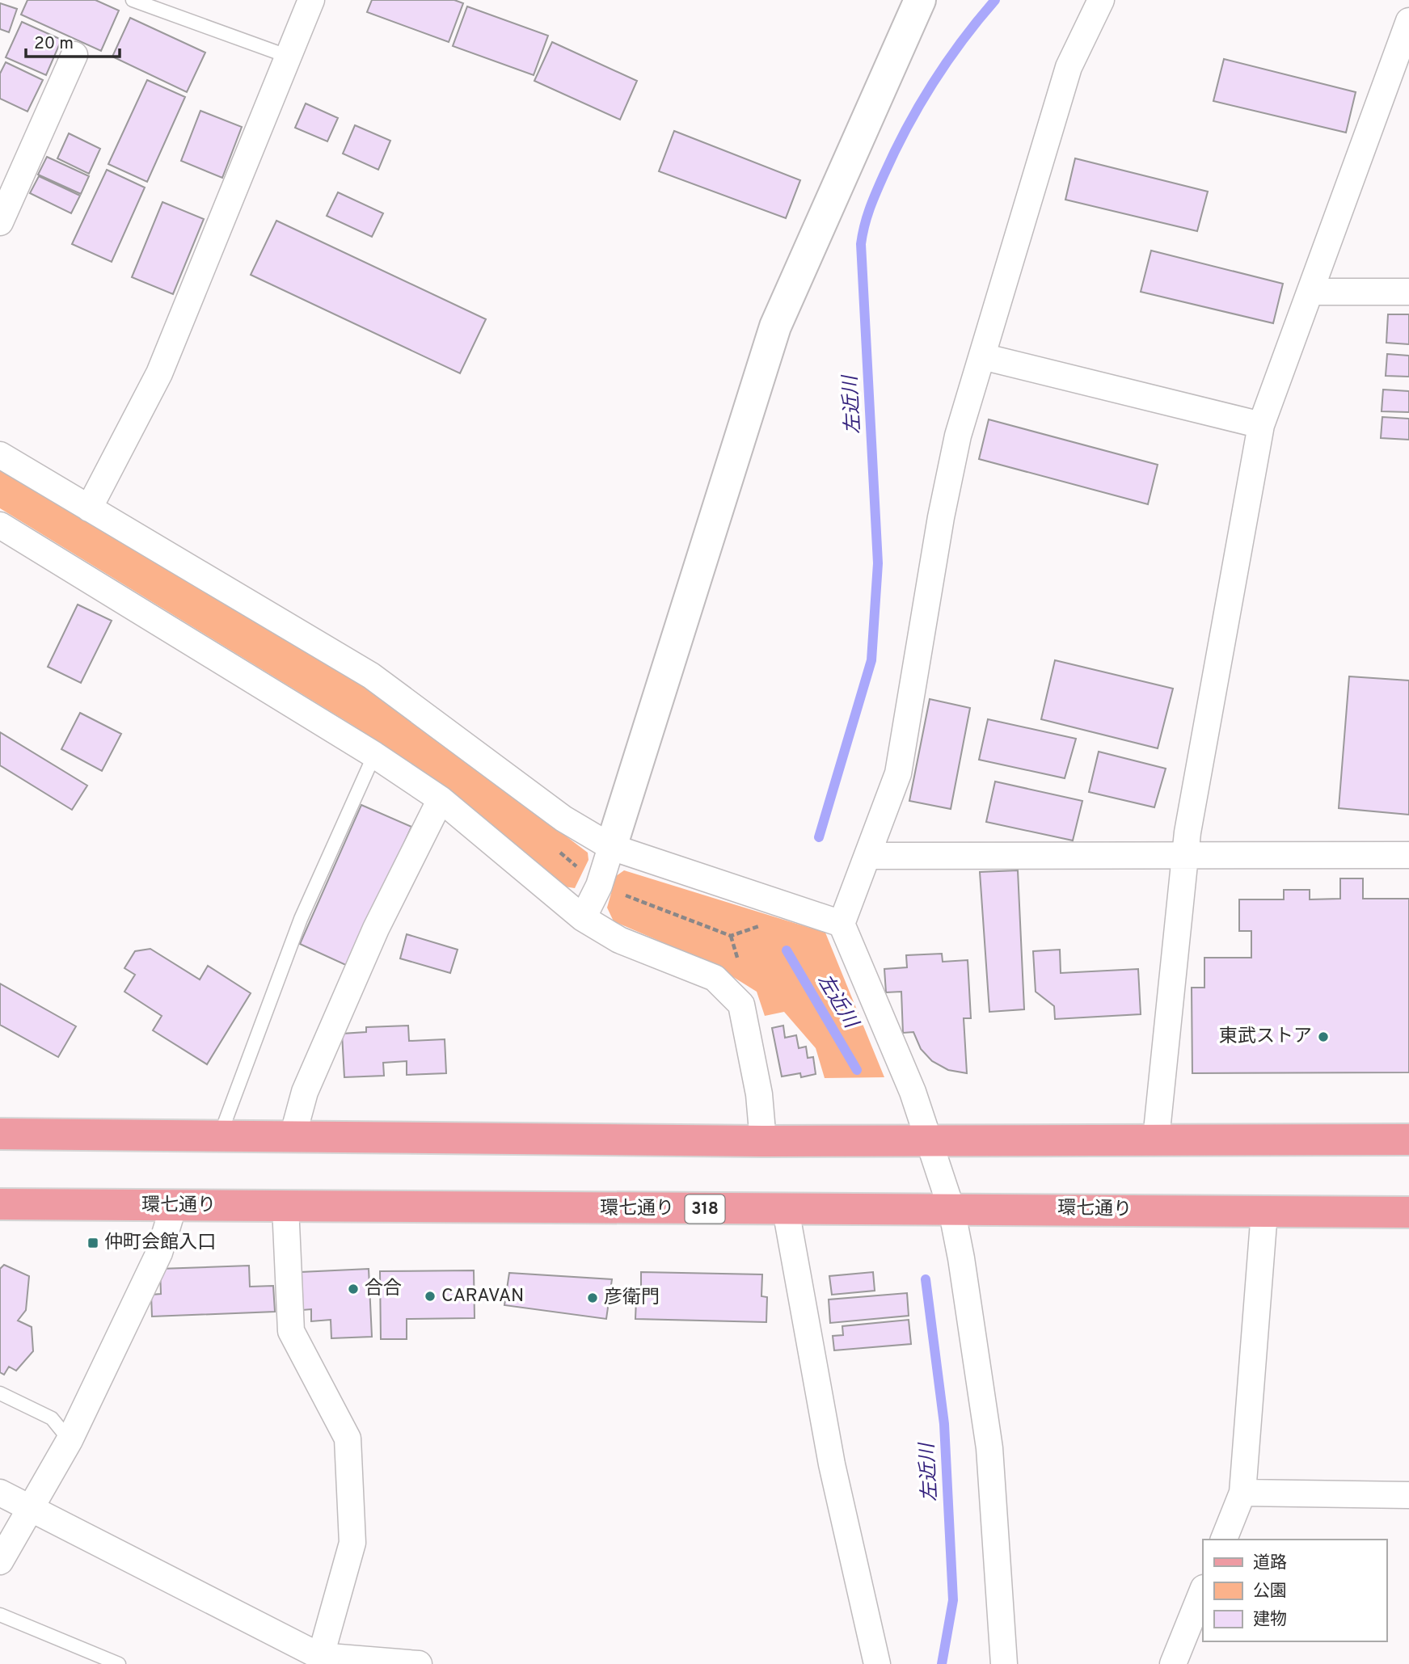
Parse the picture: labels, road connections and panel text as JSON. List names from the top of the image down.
{
  "streets": {
    "main road": ["環七通り", "318"]
  },
  "water": ["左近川"],
  "places": {
    "other": [
      "東武ストア",
      "合合",
      "CARAVAN",
      "彦衛門"
    ],
    "transit": ["仲町会館入口"]
  },
  "legend": ["道路", "公園", "建物"],
  "scale_bar": "20 m"
}
